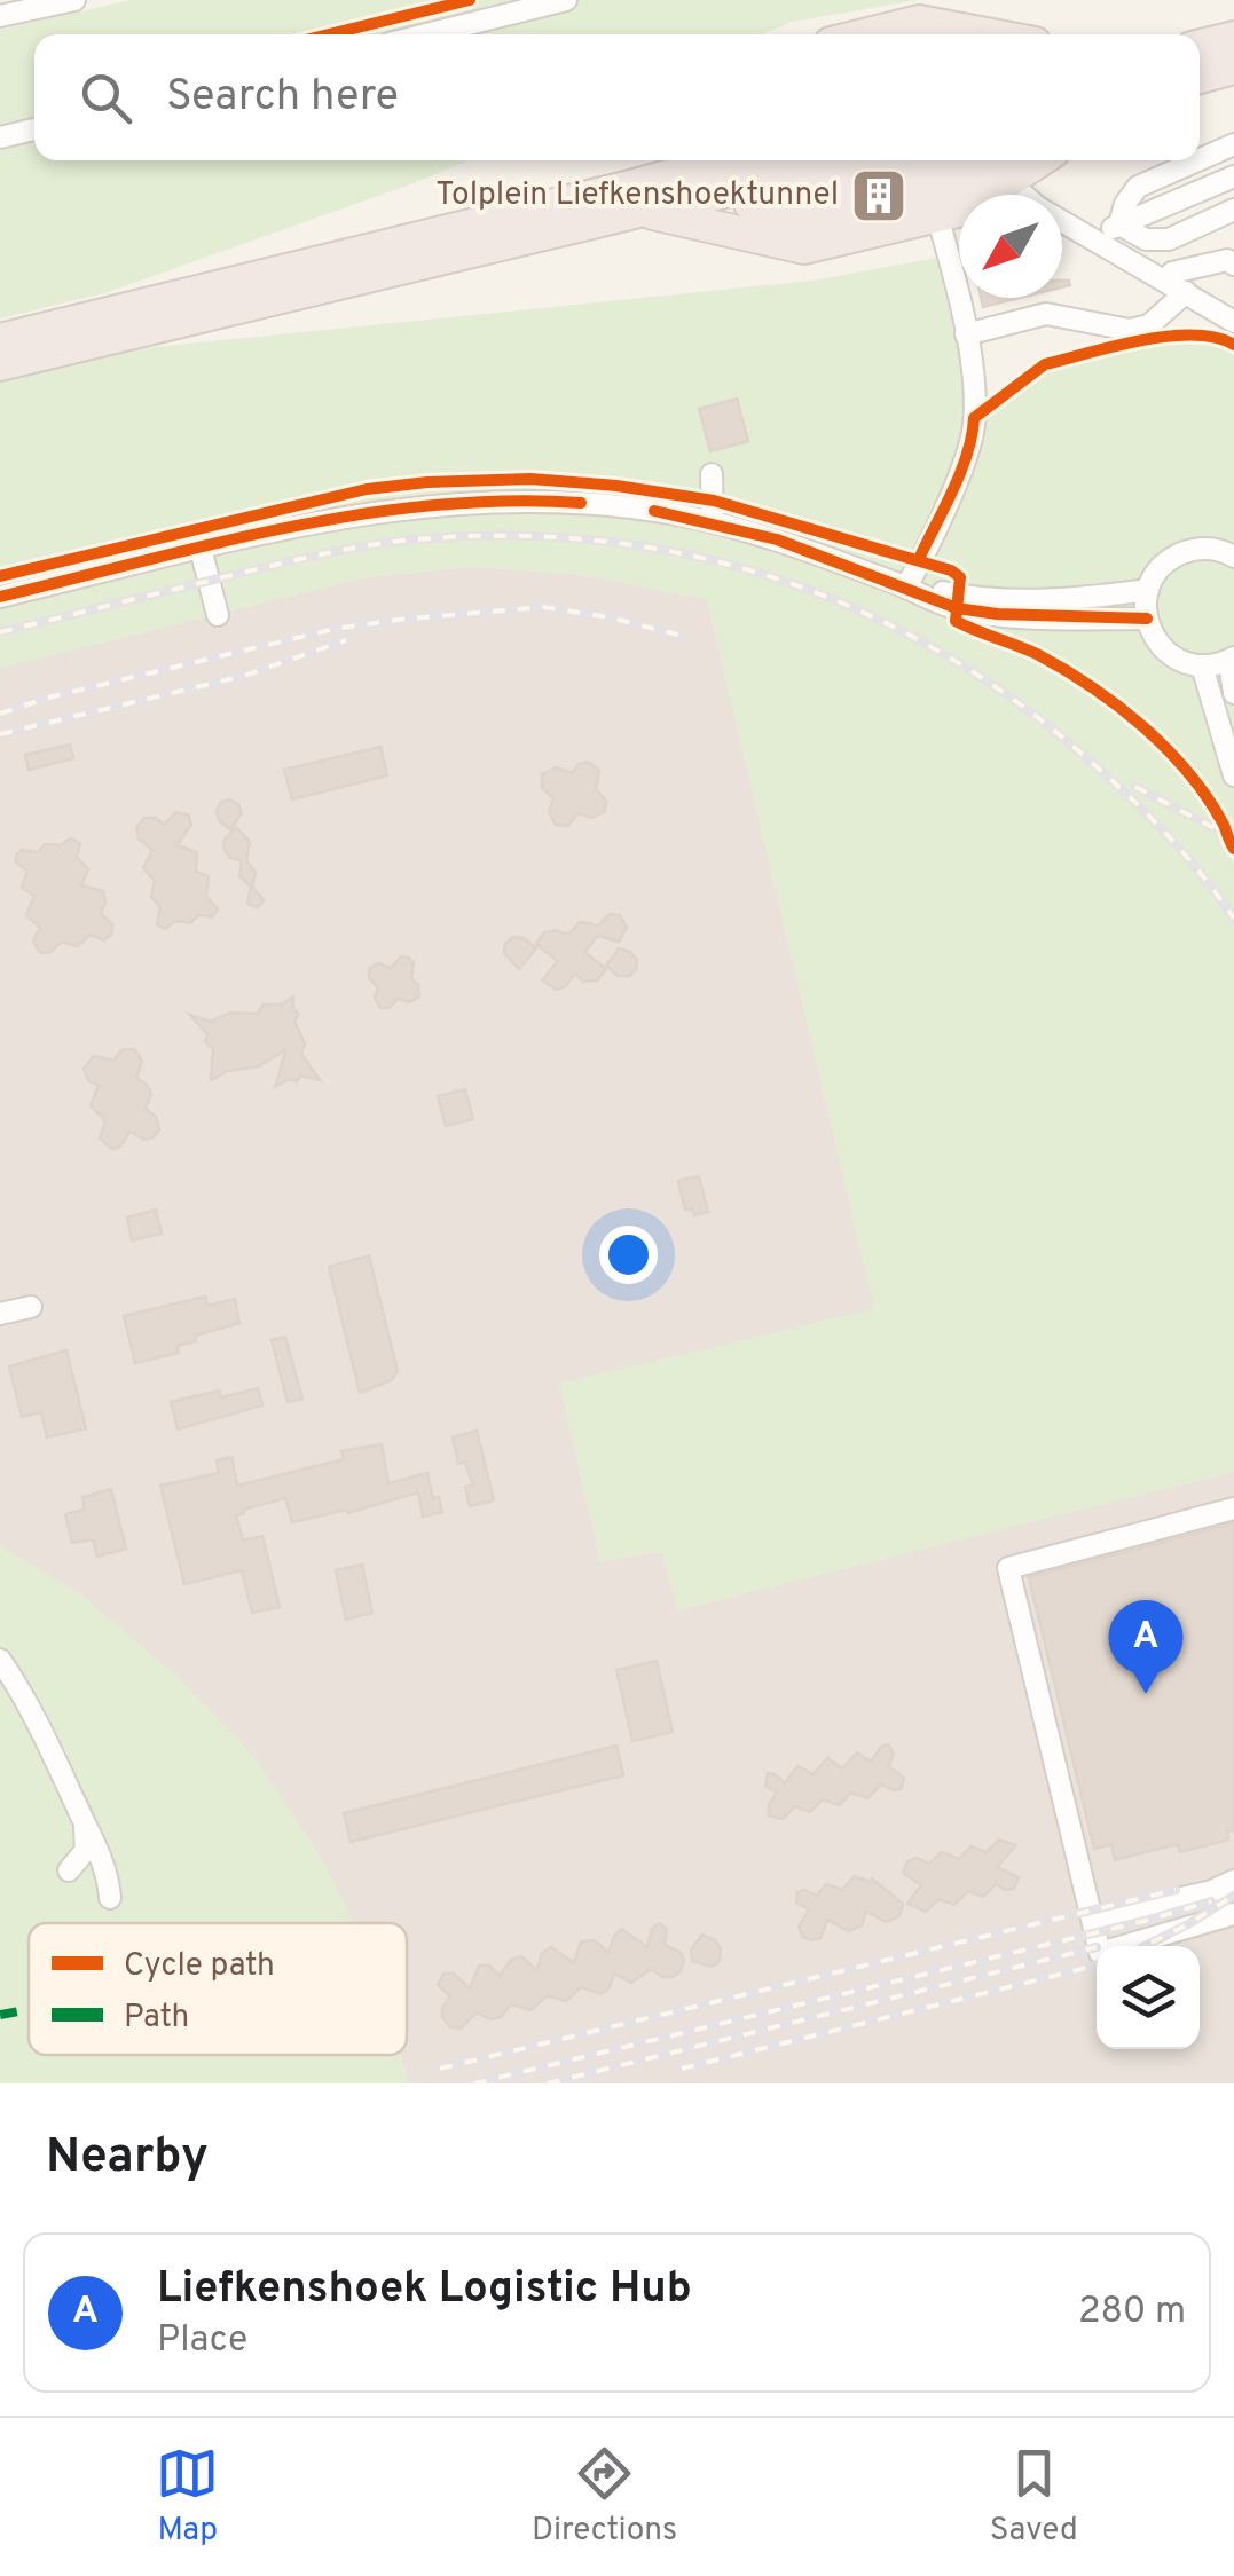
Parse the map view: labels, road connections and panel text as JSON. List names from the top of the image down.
{
  "places": {
    "building": ["Tolplein Liefkenshoektunnel"]
  },
  "legend": ["Cycle path", "Path"],
  "north": "bottom left",
  "page": {
    "search": "Search here",
    "pins": "A",
    "heading": "Nearby",
    "list": [
      {
        "mark": "A",
        "name": "Liefkenshoek Logistic Hub",
        "note": "Place",
        "value": "280 m"
      }
    ],
    "nav": ["Map", "Directions", "Saved"]
  }
}
